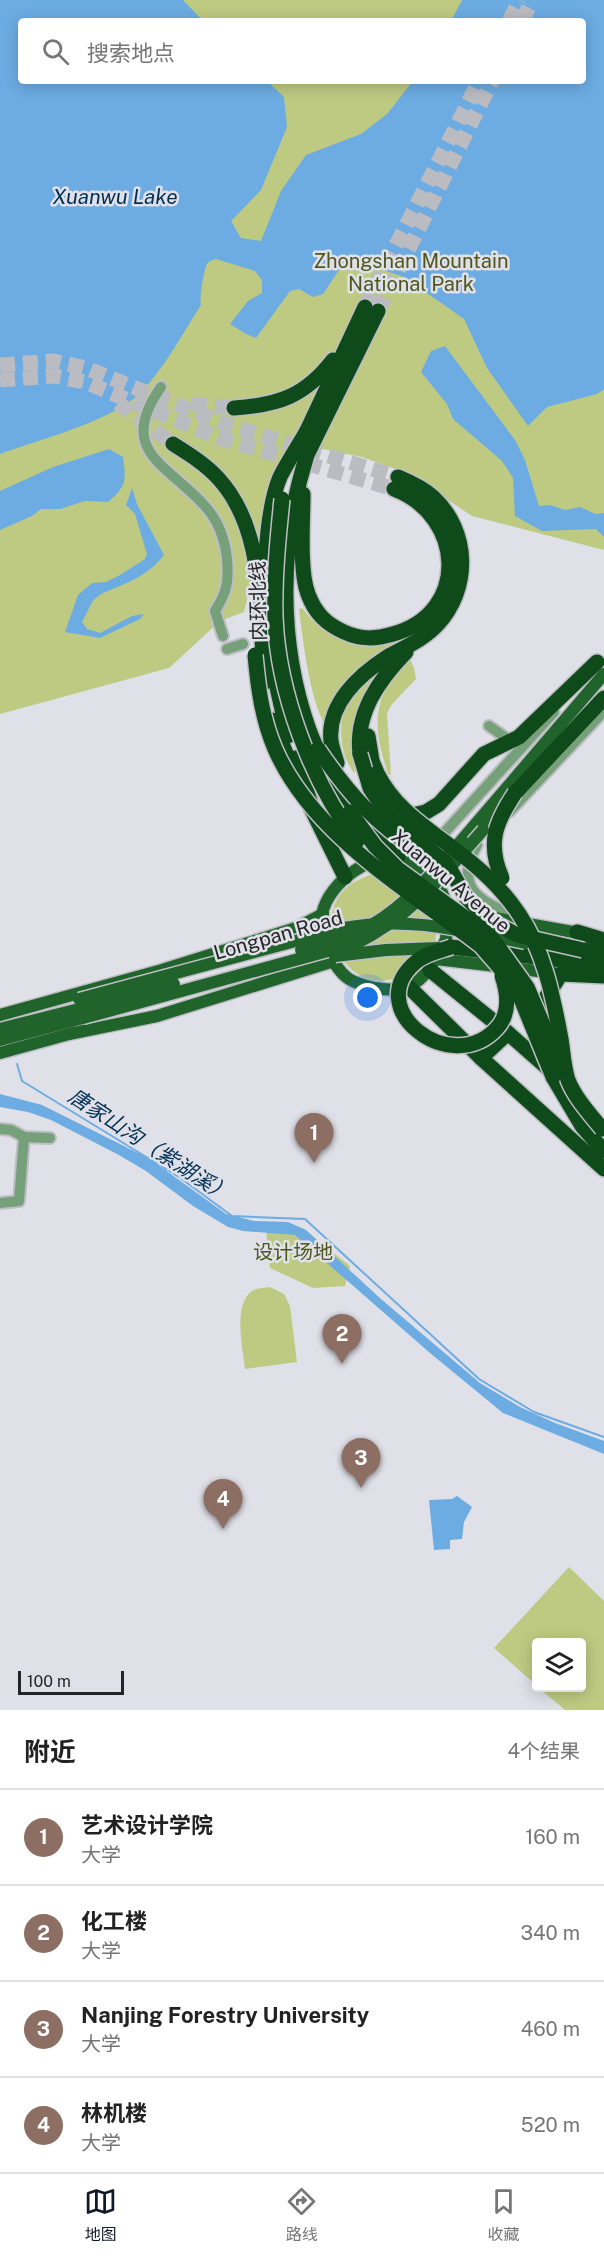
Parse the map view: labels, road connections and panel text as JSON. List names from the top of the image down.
{
  "streets": {
    "highway": ["内环北线", "Xuanwu Avenue"],
    "main road": ["Longpan Road"]
  },
  "crossings": [
    ["内环北线", "Xuanwu Avenue"]
  ],
  "water": ["Xuanwu Lake", "唐家山沟（紫湖溪）"],
  "parks": ["Zhongshan Mountain National Park", "设计场地"],
  "scale_bar": "100 m",
  "page": {
    "search": "搜索地点",
    "pins": [
      "1",
      "2",
      "3",
      "4"
    ],
    "scale": "100 m",
    "heading": ["附近", "4个结果"],
    "list": [
      {
        "mark": "1",
        "name": "艺术设计学院",
        "note": "大学",
        "value": "160 m"
      },
      {
        "mark": "2",
        "name": "化工楼",
        "note": "大学",
        "value": "340 m"
      },
      {
        "mark": "3",
        "name": "Nanjing Forestry University",
        "note": "大学",
        "value": "460 m"
      },
      {
        "mark": "4",
        "name": "林机楼",
        "note": "大学",
        "value": "520 m"
      }
    ],
    "nav": ["地图", "路线", "收藏"]
  }
}
